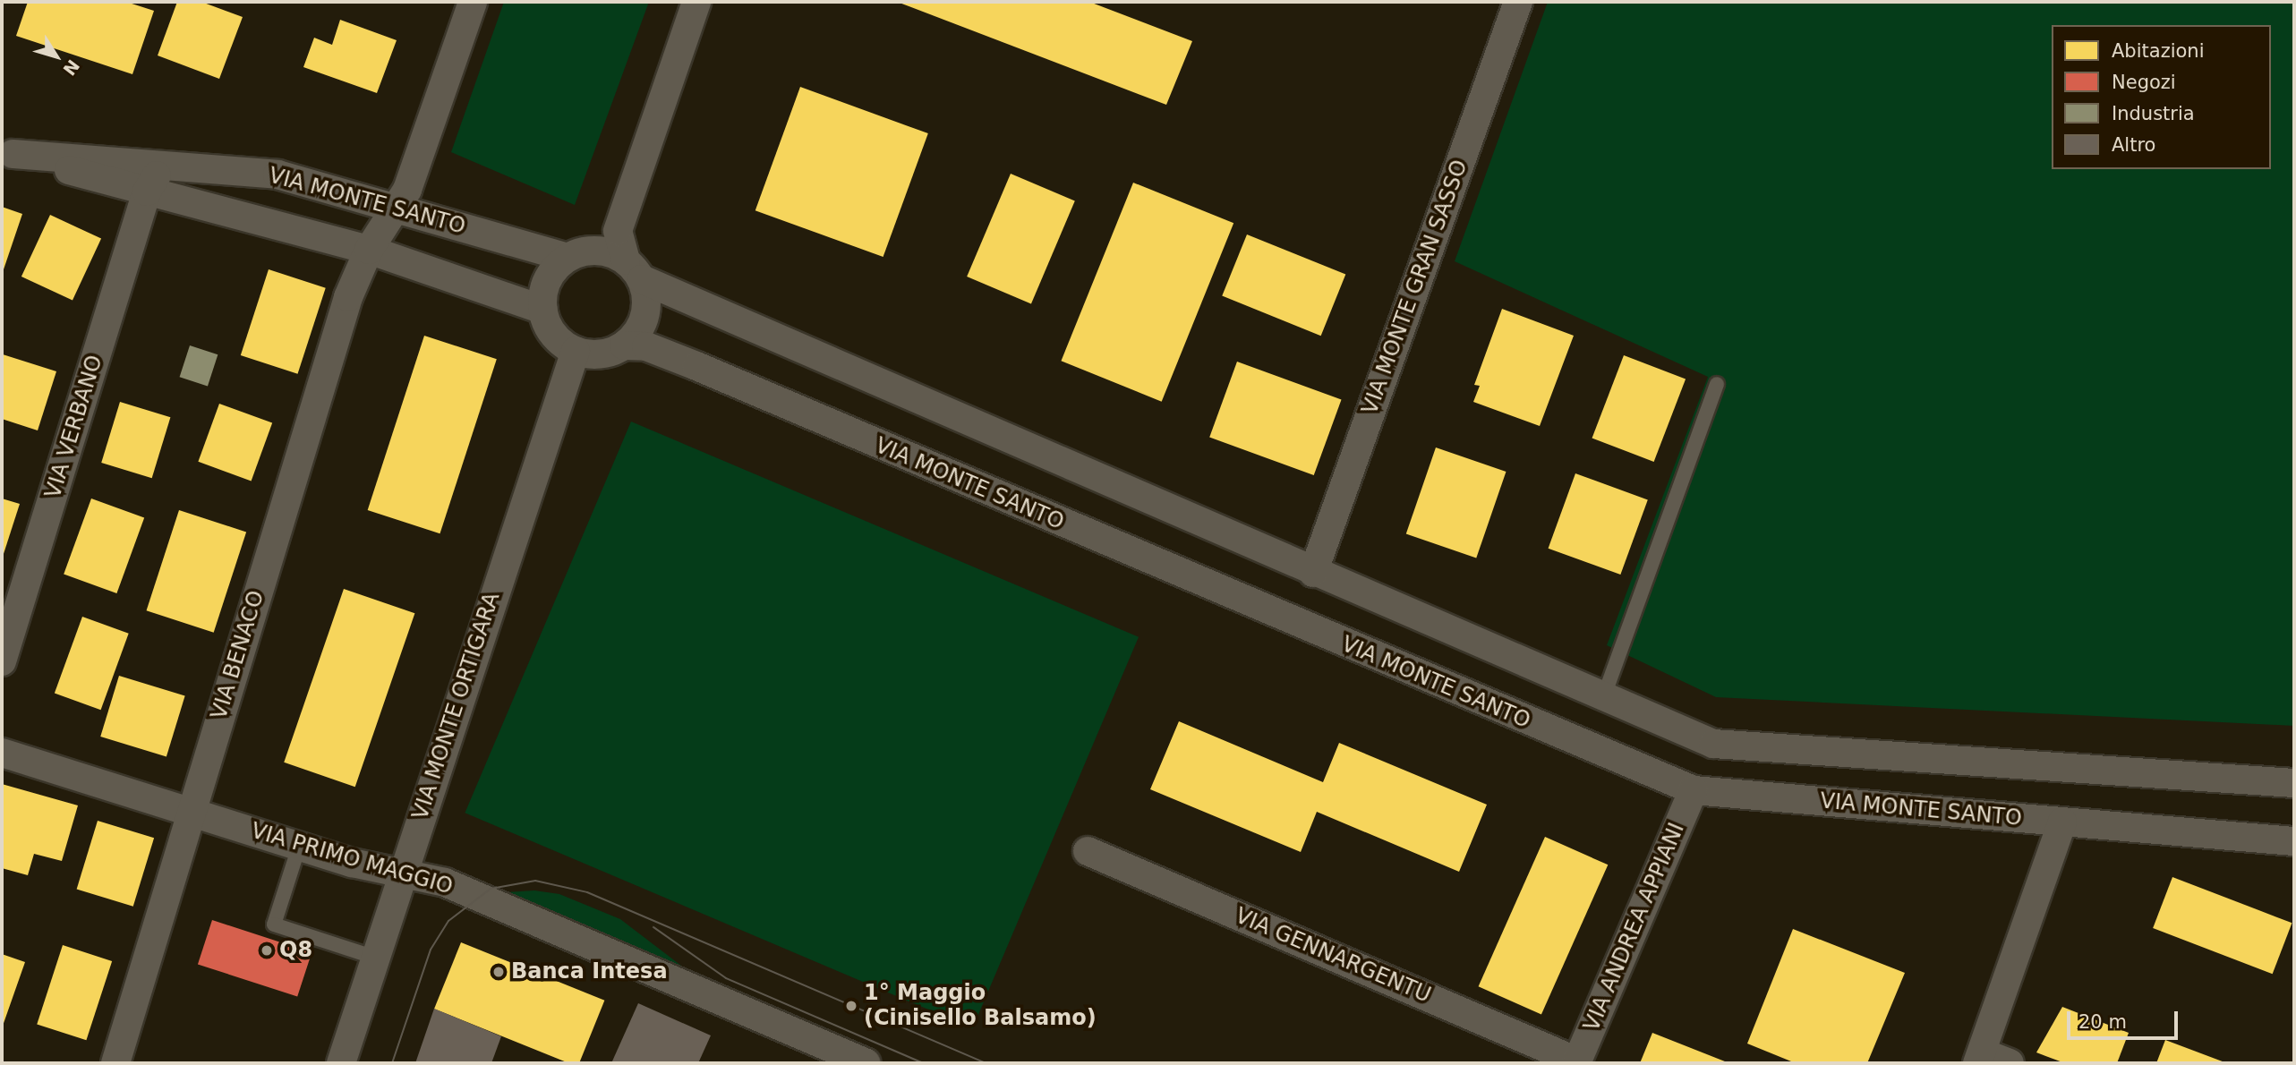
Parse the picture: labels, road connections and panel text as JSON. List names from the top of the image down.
{
  "streets": {
    "street": [
      "VIA MONTE SANTO",
      "VIA MONTE GRAN SASSO",
      "VIA VERBANO",
      "VIA BENACO",
      "VIA MONTE ORTIGARA",
      "VIA PRIMO MAGGIO",
      "VIA ANDREA APPIANI",
      "VIA GENNARGENTU"
    ]
  },
  "crossings": [
    ["VIA MONTE SANTO", "VIA VERBANO"],
    ["VIA MONTE SANTO", "VIA BENACO"],
    ["VIA MONTE SANTO", "VIA MONTE ORTIGARA"],
    ["VIA MONTE SANTO", "VIA ANDREA APPIANI"],
    ["VIA BENACO", "VIA PRIMO MAGGIO"],
    ["VIA MONTE ORTIGARA", "VIA PRIMO MAGGIO"],
    ["VIA ANDREA APPIANI", "VIA GENNARGENTU"]
  ],
  "places": ["Q8", "Banca Intesa", "1° Maggio (Cinisello Balsamo)"],
  "legend": [
    "Abitazioni",
    "Negozi",
    "Industria",
    "Altro"
  ],
  "scale_bar": "20 m",
  "north": "bottom right"
}
